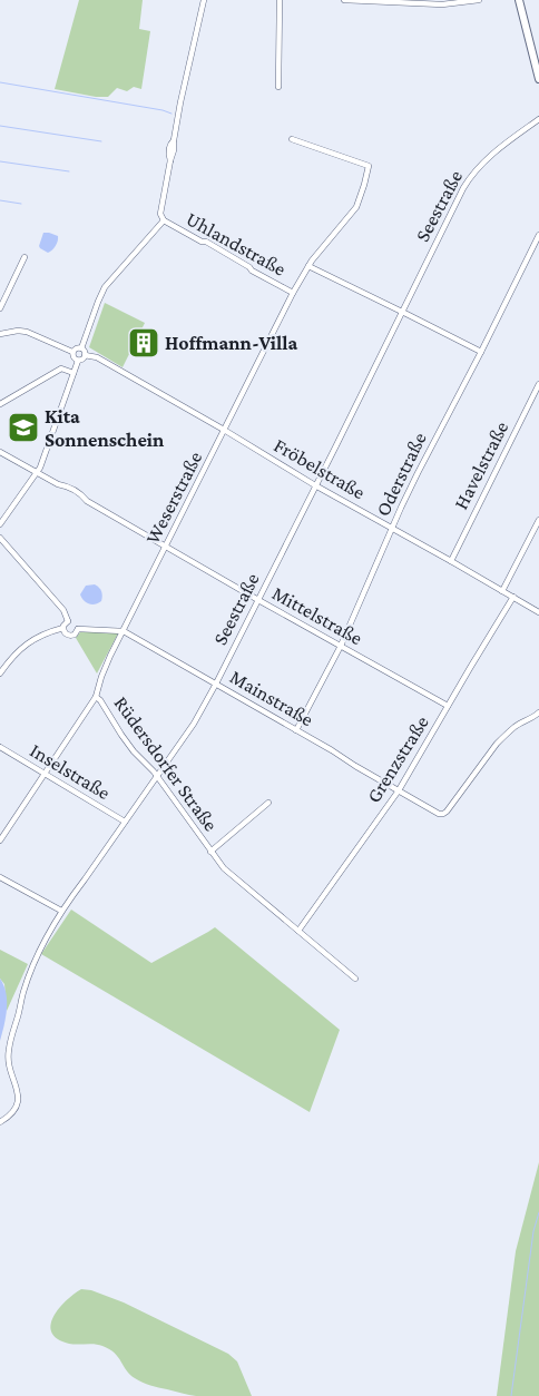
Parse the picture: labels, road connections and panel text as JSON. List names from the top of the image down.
{
  "streets": {
    "street": [
      "Seestraße",
      "Uhlandstraße",
      "Havelstraße",
      "Fröbelstraße",
      "Oderstraße",
      "Weserstraße",
      "Mittelstraße",
      "Mainstraße",
      "Grenzstraße",
      "Rüdersdorfer Straße",
      "Inselstraße"
    ]
  },
  "crossings": [
    ["Seestraße", "Fröbelstraße"],
    ["Seestraße", "Mittelstraße"],
    ["Seestraße", "Mainstraße"],
    ["Seestraße", "Rüdersdorfer Straße"],
    ["Seestraße", "Inselstraße"],
    ["Uhlandstraße", "Weserstraße"],
    ["Havelstraße", "Fröbelstraße"],
    ["Fröbelstraße", "Oderstraße"],
    ["Fröbelstraße", "Weserstraße"],
    ["Fröbelstraße", "Grenzstraße"],
    ["Oderstraße", "Mittelstraße"],
    ["Oderstraße", "Mainstraße"],
    ["Weserstraße", "Mittelstraße"],
    ["Weserstraße", "Mainstraße"],
    ["Weserstraße", "Rüdersdorfer Straße"],
    ["Weserstraße", "Inselstraße"],
    ["Mittelstraße", "Grenzstraße"],
    ["Mainstraße", "Grenzstraße"],
    ["Grenzstraße", "Rüdersdorfer Straße"]
  ],
  "places": {
    "building": ["Hoffmann-Villa"],
    "school or university": ["Kita Sonnenschein"]
  }
}
